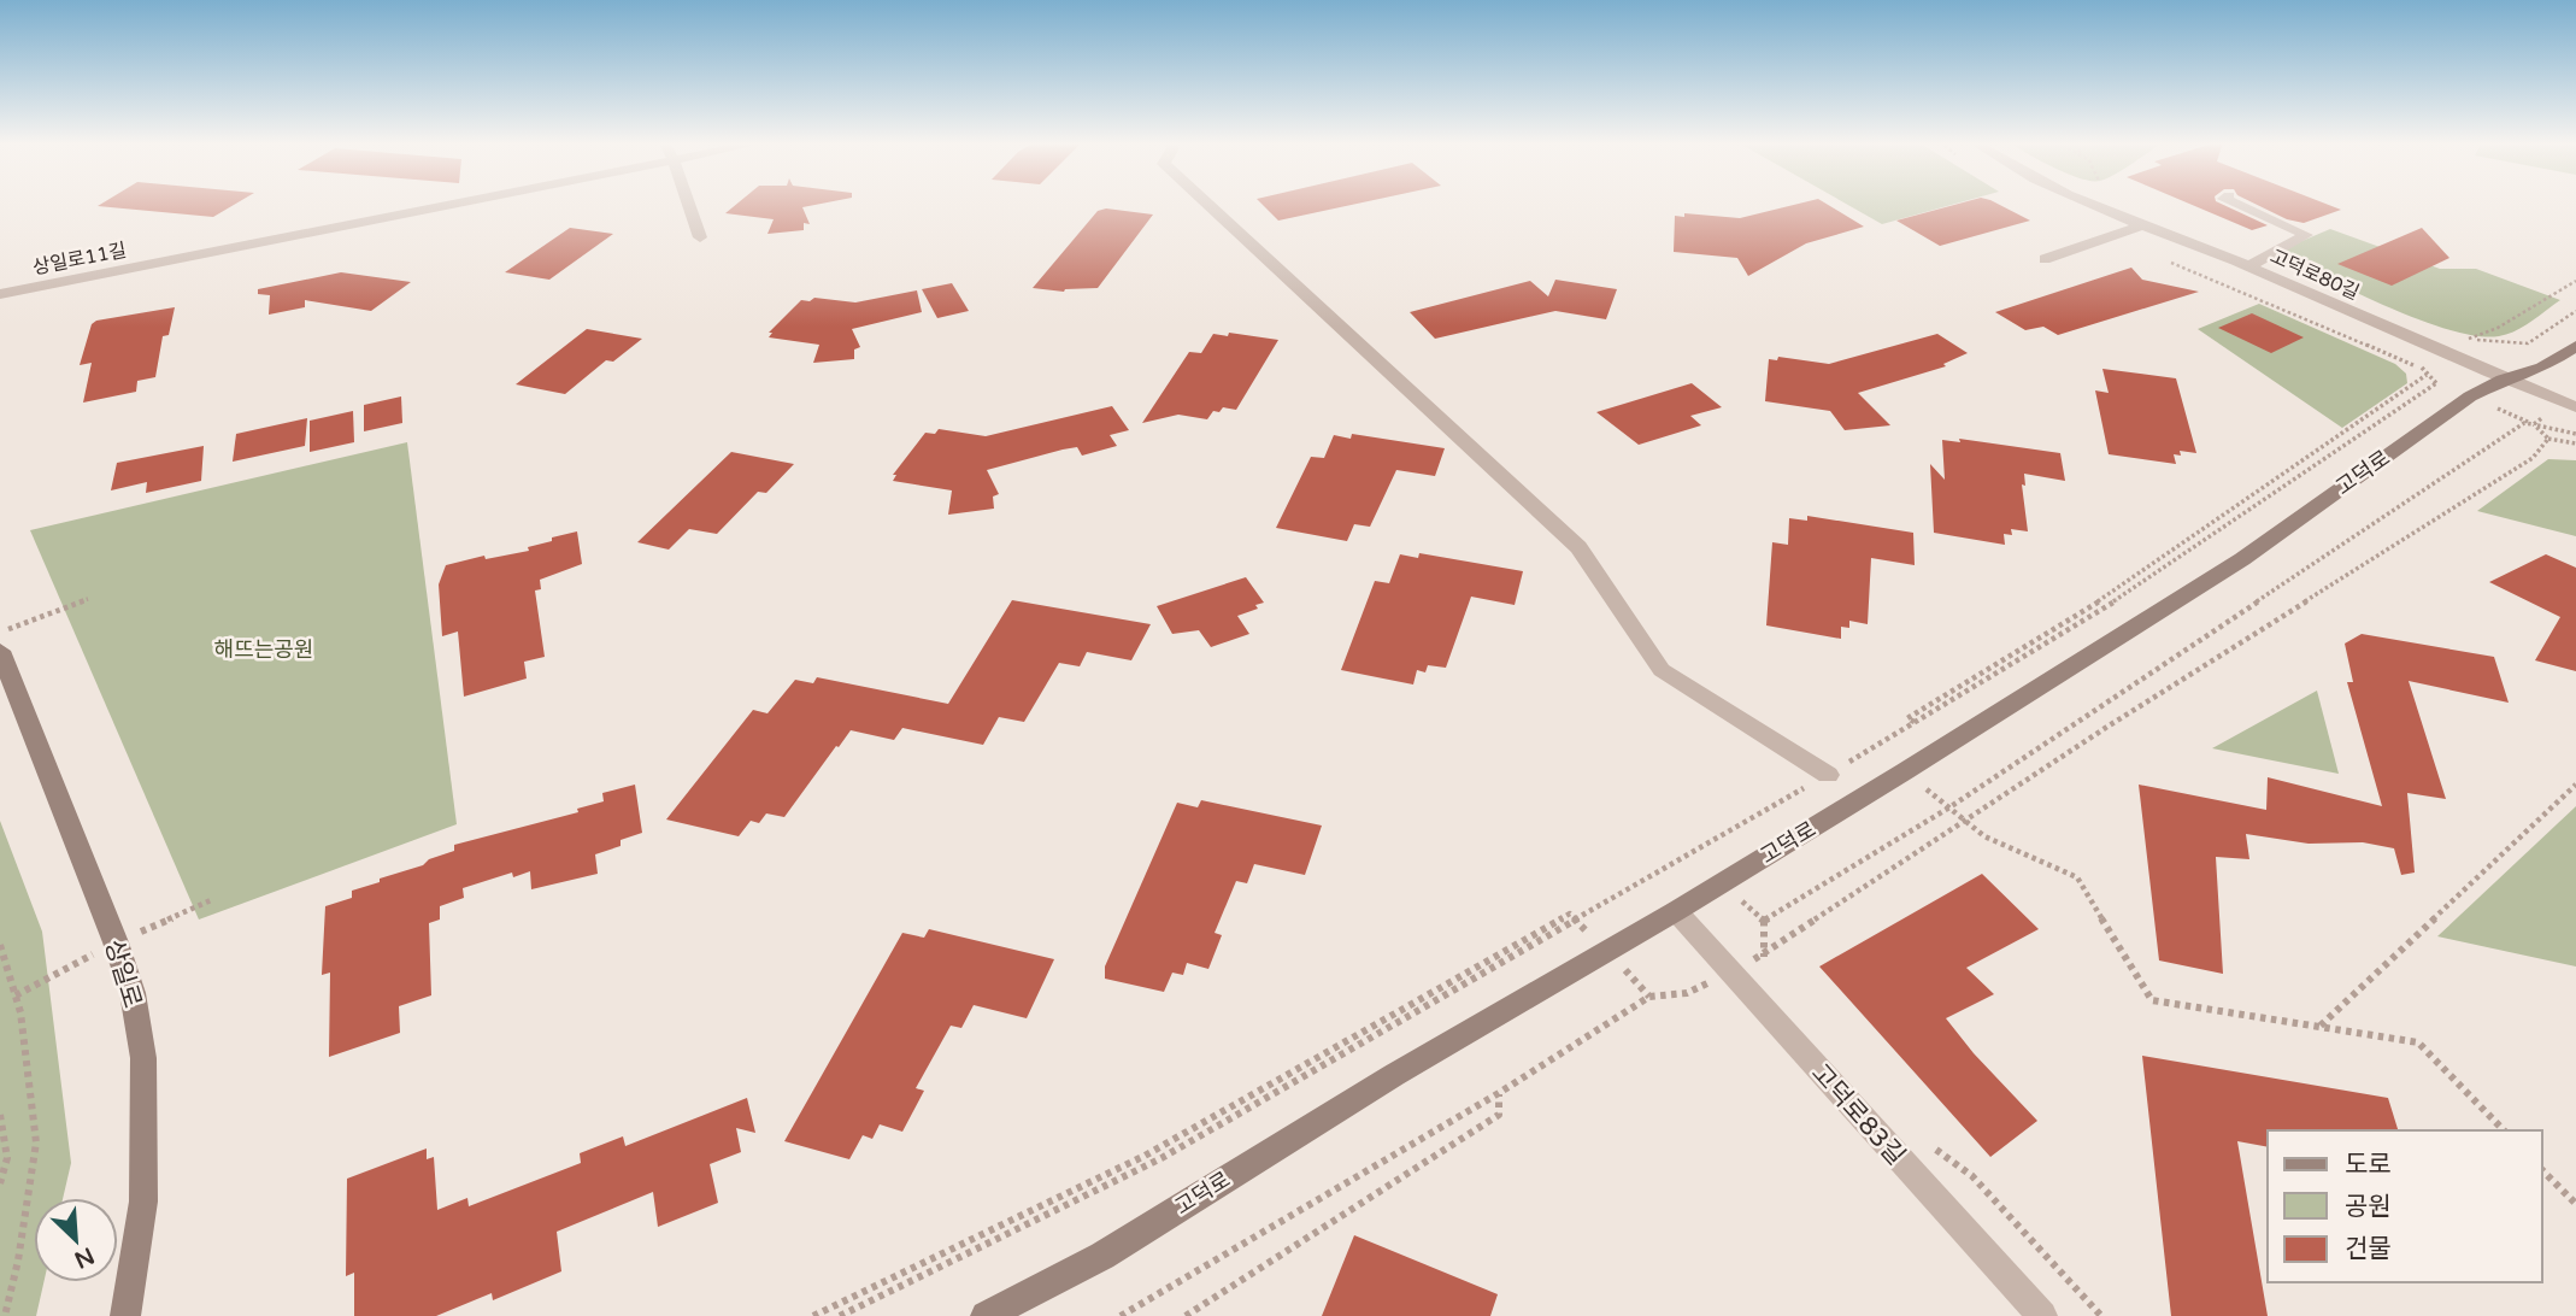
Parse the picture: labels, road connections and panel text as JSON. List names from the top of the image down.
{
  "streets": {
    "main road": ["고덕로", "상일로"],
    "street": ["상일로11길", "고덕로80길", "고덕로83길"]
  },
  "crossings": [
    ["고덕로80길", "고덕로"],
    ["고덕로", "고덕로83길"]
  ],
  "parks": ["해뜨는공원"],
  "legend": ["도로", "공원", "건물"],
  "north": "bottom right"
}
